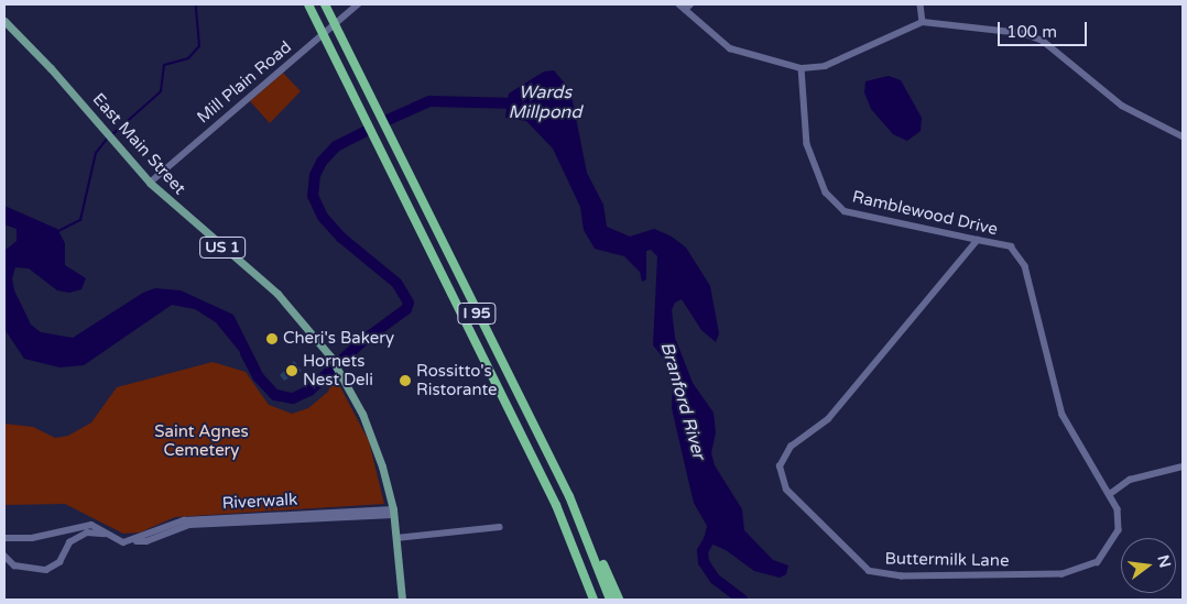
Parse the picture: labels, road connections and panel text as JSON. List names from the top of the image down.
{
  "streets": {
    "highway": ["I 95"],
    "main road": ["East Main Street", "US 1"],
    "street": [
      "Mill Plain Road",
      "Ramblewood Drive",
      "Riverwalk",
      "Buttermilk Lane"
    ]
  },
  "crossings": [
    ["Mill Plain Road", "East Main Street"],
    ["East Main Street", "Riverwalk"],
    ["Ramblewood Drive", "Buttermilk Lane"]
  ],
  "water": ["Wards Millpond", "Branford River"],
  "parks": ["Saint Agnes Cemetery"],
  "places": ["Cheri's Bakery", "Hornets Nest Deli", "Rossitto's Ristorante"],
  "scale_bar": "100 m",
  "north": "right"
}
